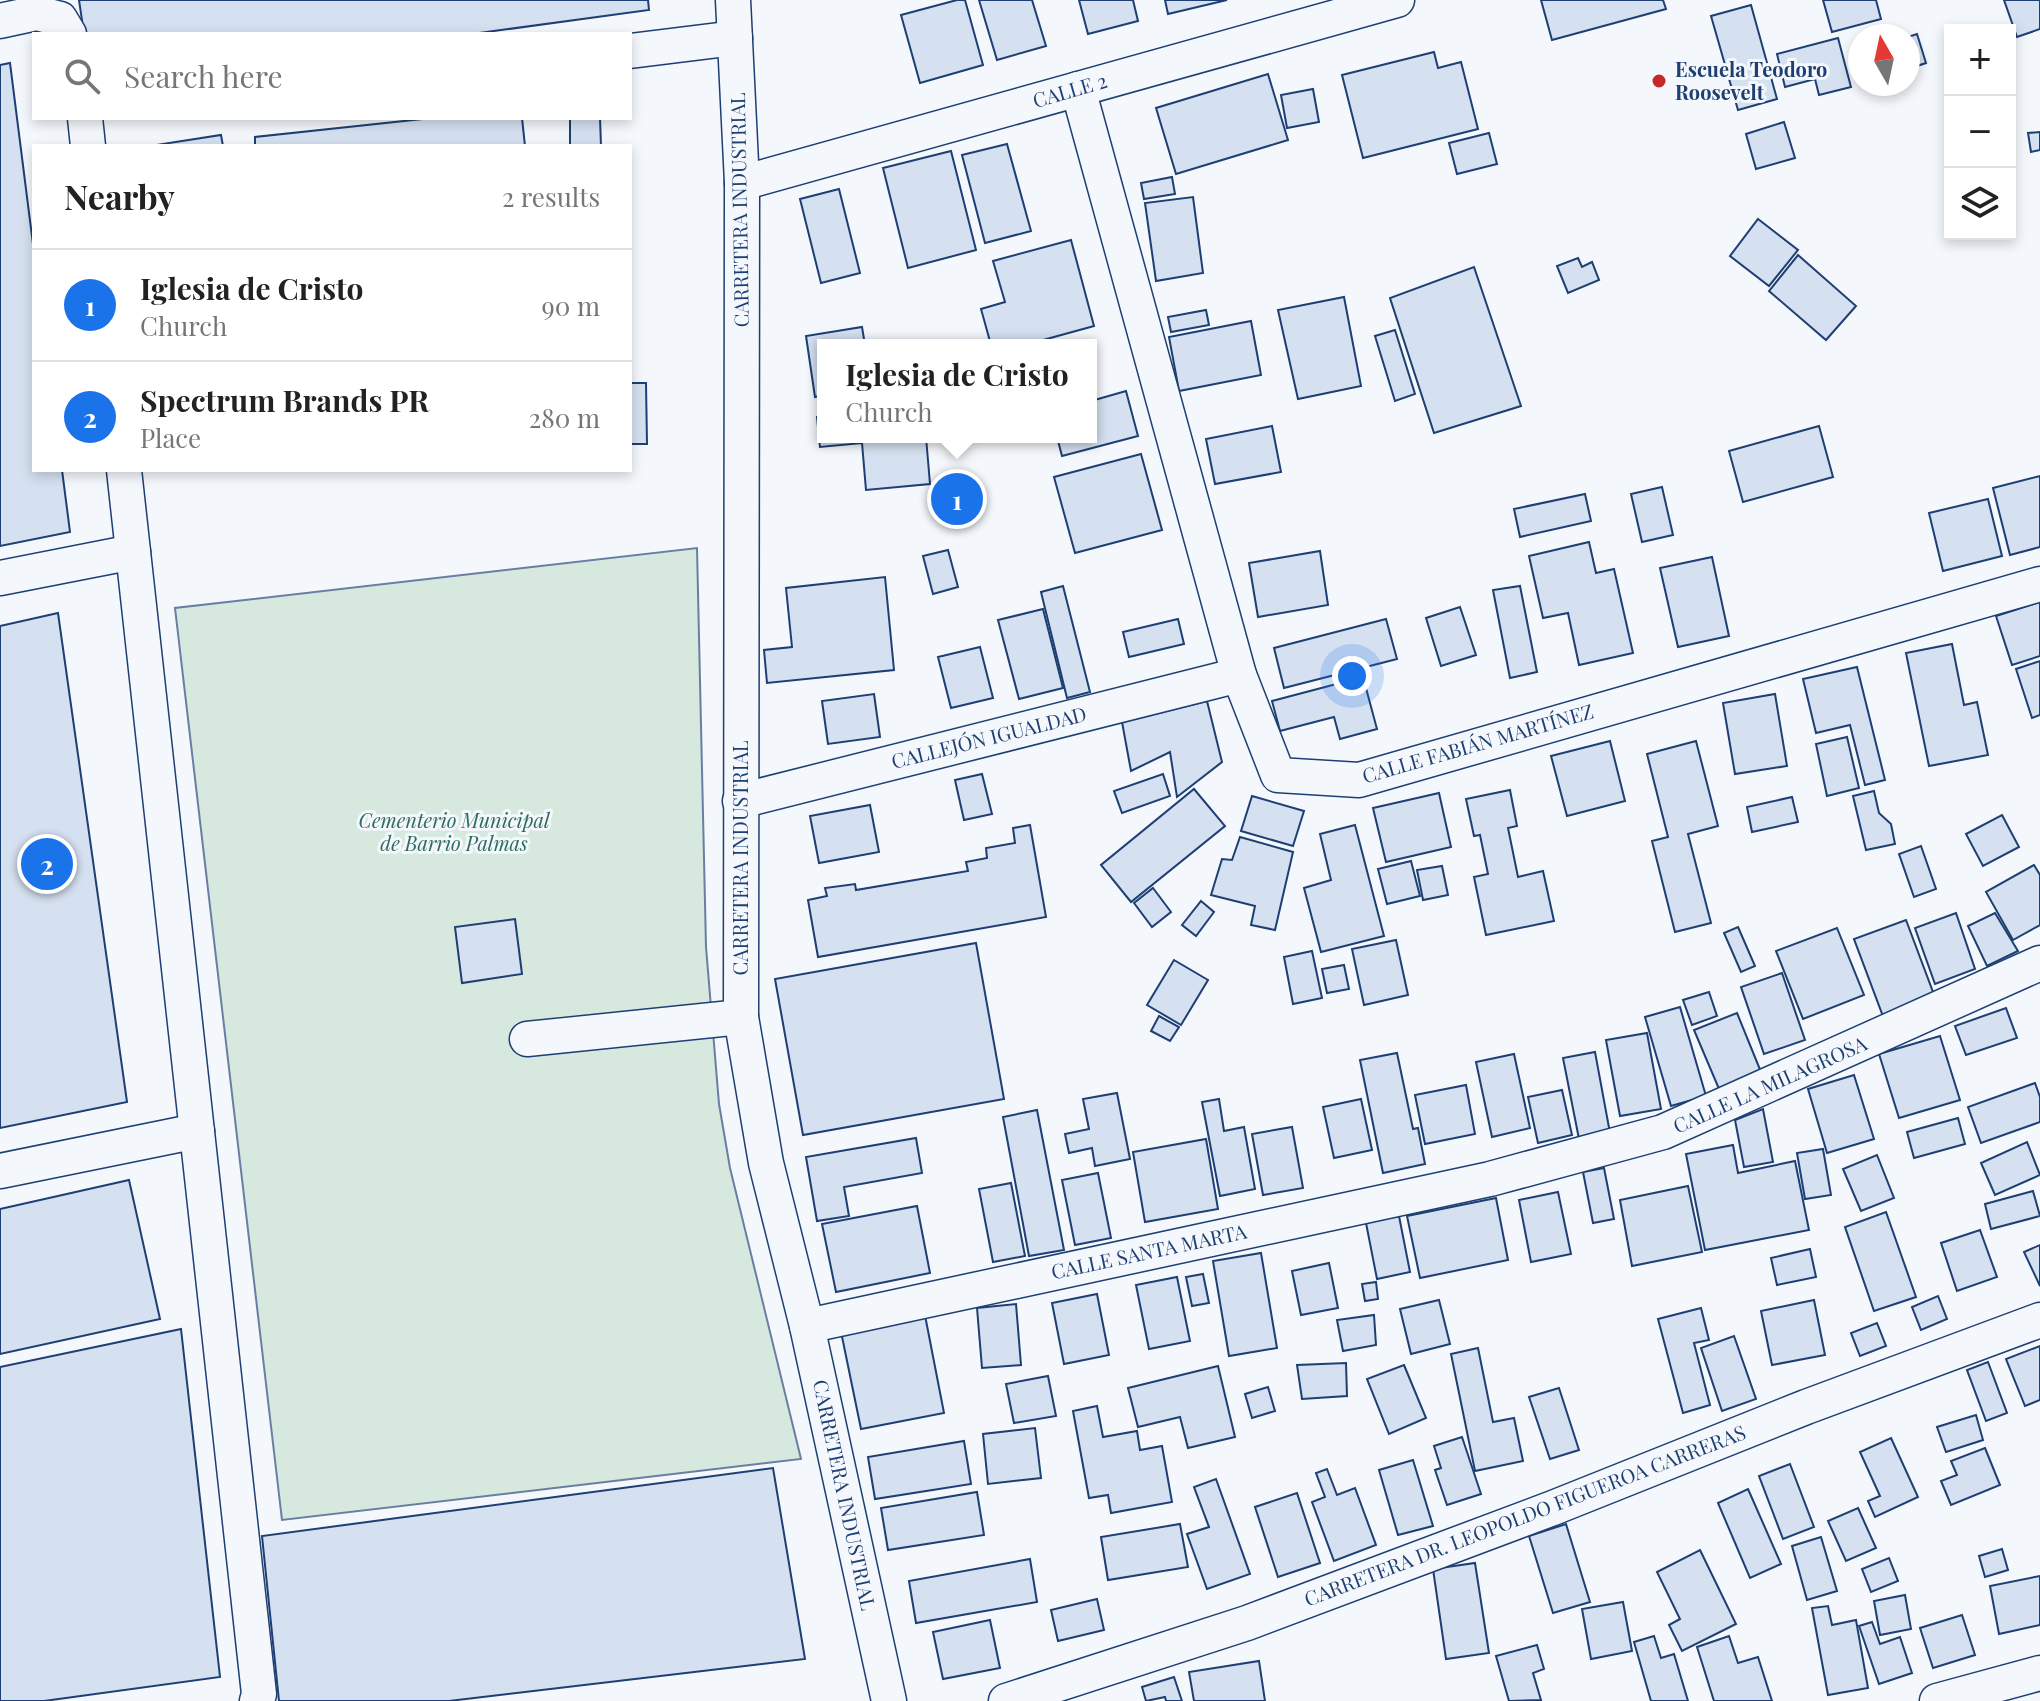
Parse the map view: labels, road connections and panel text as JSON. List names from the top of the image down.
{
  "streets": {
    "street": [
      "CALLE 2",
      "CARRETERA INDUSTRIAL",
      "CALLEJÓN IGUALDAD",
      "CALLE FABIÁN MARTÍNEZ",
      "CALLE LA MILAGROSA",
      "CALLE SANTA MARTA",
      "CARRETERA DR. LEOPOLDO FIGUEROA CARRERAS"
    ]
  },
  "crossings": [
    ["CALLE 2", "CARRETERA INDUSTRIAL"],
    ["CALLE 2", "CALLE FABIÁN MARTÍNEZ"],
    ["CARRETERA INDUSTRIAL", "CALLEJÓN IGUALDAD"],
    ["CARRETERA INDUSTRIAL", "CALLE SANTA MARTA"],
    ["CALLEJÓN IGUALDAD", "CALLE FABIÁN MARTÍNEZ"],
    ["CALLE LA MILAGROSA", "CALLE SANTA MARTA"]
  ],
  "parks": ["Cementerio Municipal de Barrio Palmas"],
  "places": ["Escuela Teodoro Roosevelt"],
  "north": "top",
  "page": {
    "map_buttons": ["+", "−"],
    "search": "Search here",
    "heading": ["Nearby", "2 results"],
    "list": [
      {
        "mark": "1",
        "name": "Iglesia de Cristo",
        "note": "Church",
        "value": "90 m"
      },
      {
        "mark": "2",
        "name": "Spectrum Brands PR",
        "note": "Place",
        "value": "280 m"
      }
    ],
    "popup": ["Iglesia de Cristo", "Church"],
    "pins": ["1", "2"]
  }
}
